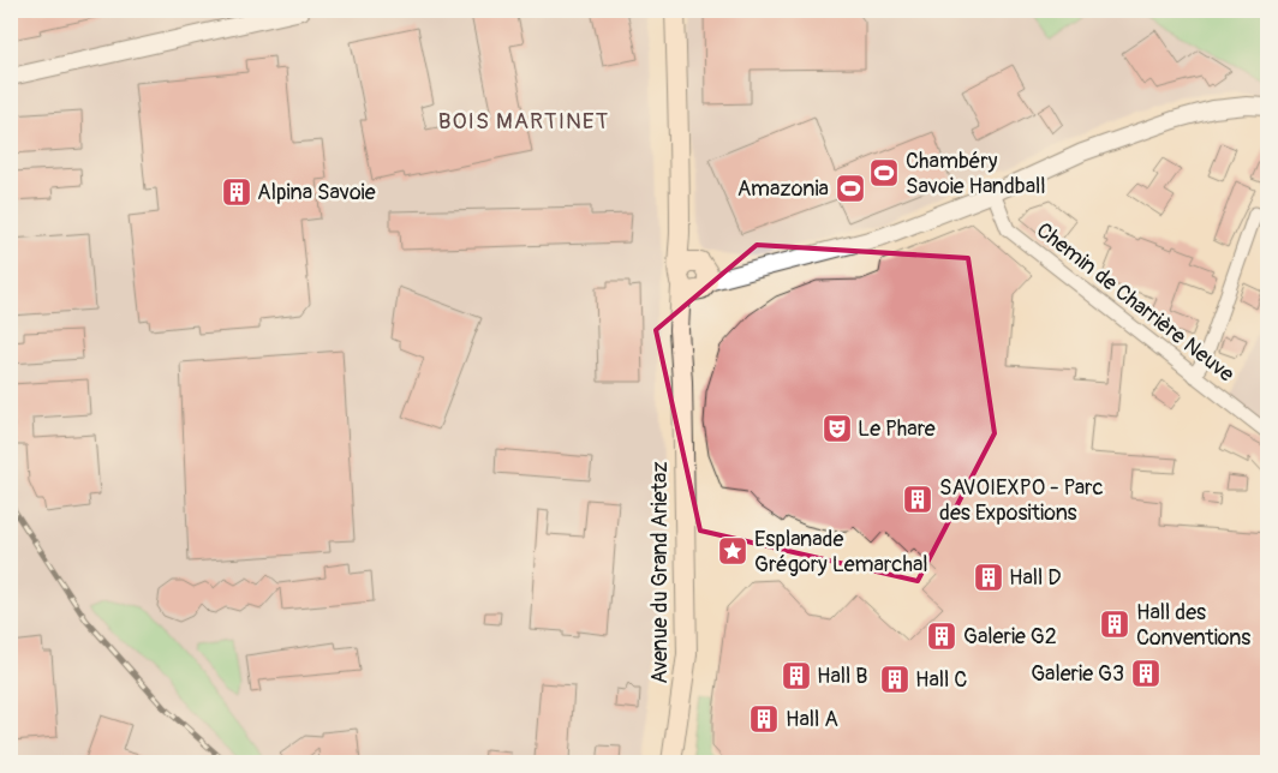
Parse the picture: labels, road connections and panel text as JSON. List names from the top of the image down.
{
  "streets": {
    "main road": ["Avenue du Grand Arietaz"],
    "street": ["Chemin de Charrière Neuve"]
  },
  "districts": ["BOIS MARTINET"],
  "places": {
    "sports": ["Chambéry Savoie Handball", "Amazonia"],
    "building": [
      "Alpina Savoie",
      "SAVOIEXPO - Parc des Expositions",
      "Hall D",
      "Hall des Conventions",
      "Galerie G2",
      "Galerie G3",
      "Hall B",
      "Hall C",
      "Hall A"
    ],
    "theatre": ["Le Phare"],
    "place": ["Esplanade Grégory Lemarchal"]
  }
}
